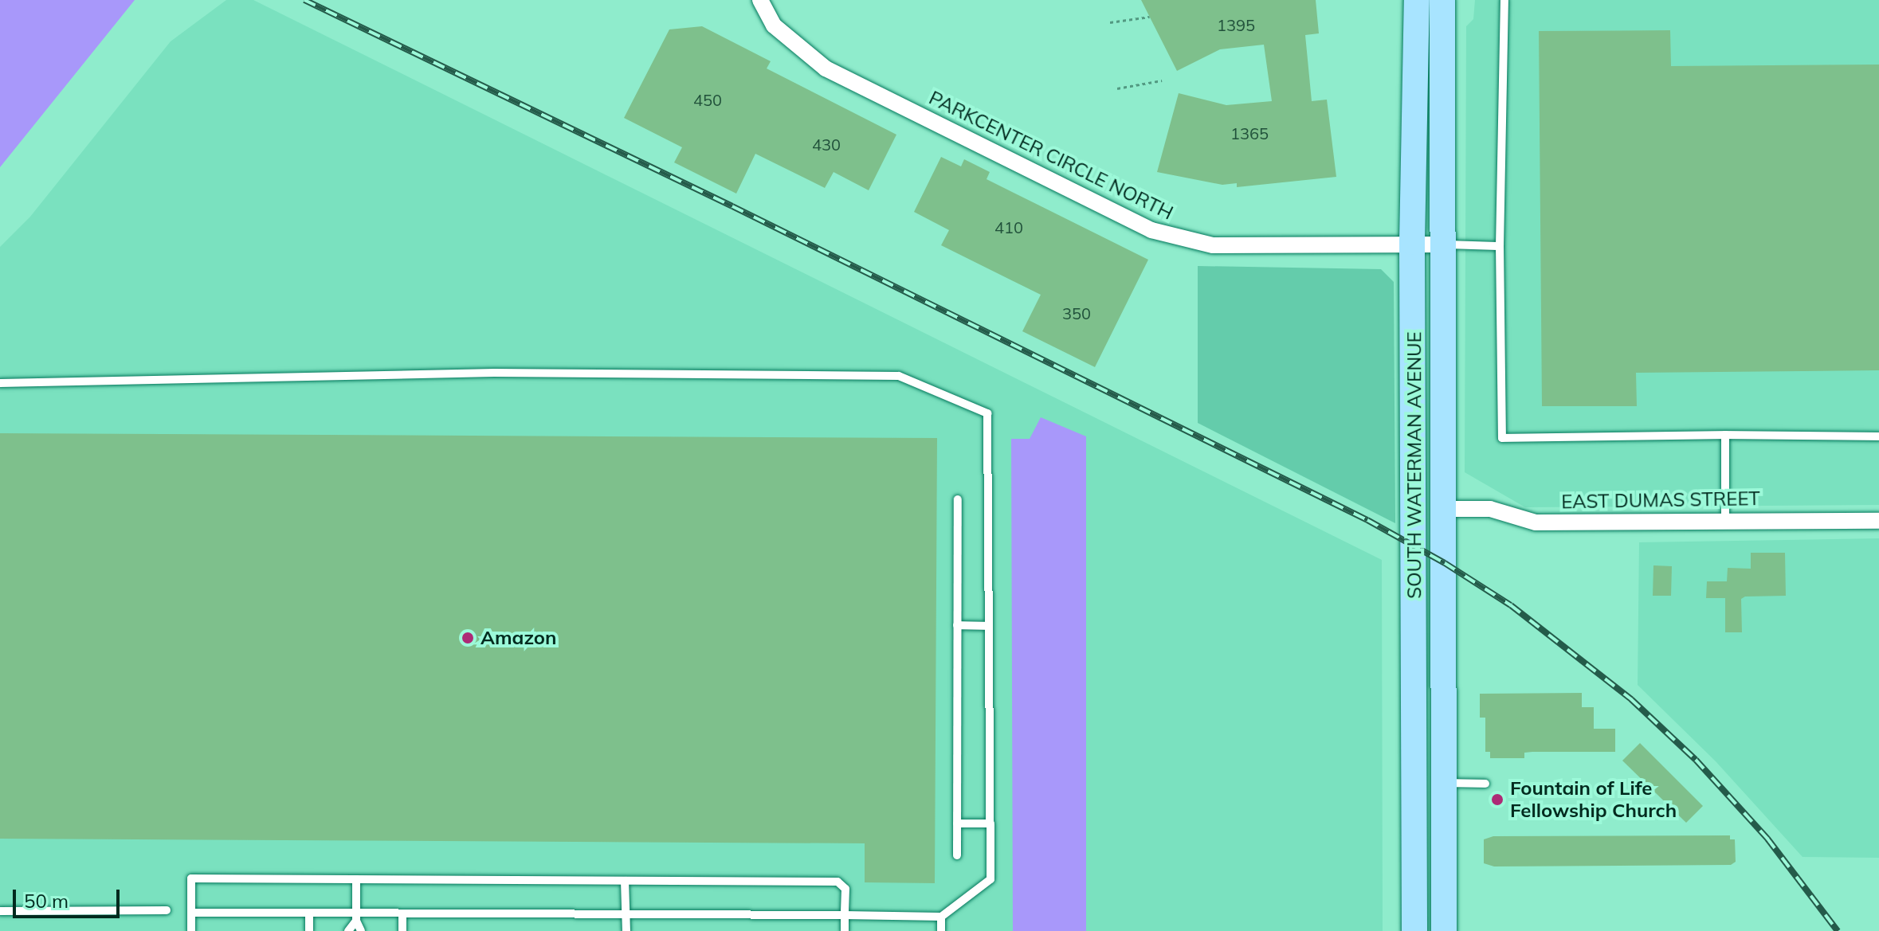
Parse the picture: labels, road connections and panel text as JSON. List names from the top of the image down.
{
  "streets": {
    "main road": ["SOUTH WATERMAN AVENUE"],
    "street": ["PARKCENTER CIRCLE NORTH", "EAST DUMAS STREET"]
  },
  "crossings": [
    ["PARKCENTER CIRCLE NORTH", "SOUTH WATERMAN AVENUE"],
    ["SOUTH WATERMAN AVENUE", "EAST DUMAS STREET"]
  ],
  "places": ["Amazon", "Fountain of Life Fellowship Church"],
  "house_numbers": [
    "1395",
    "450",
    "1365",
    "430",
    "410",
    "350"
  ],
  "scale_bar": "50 m"
}
